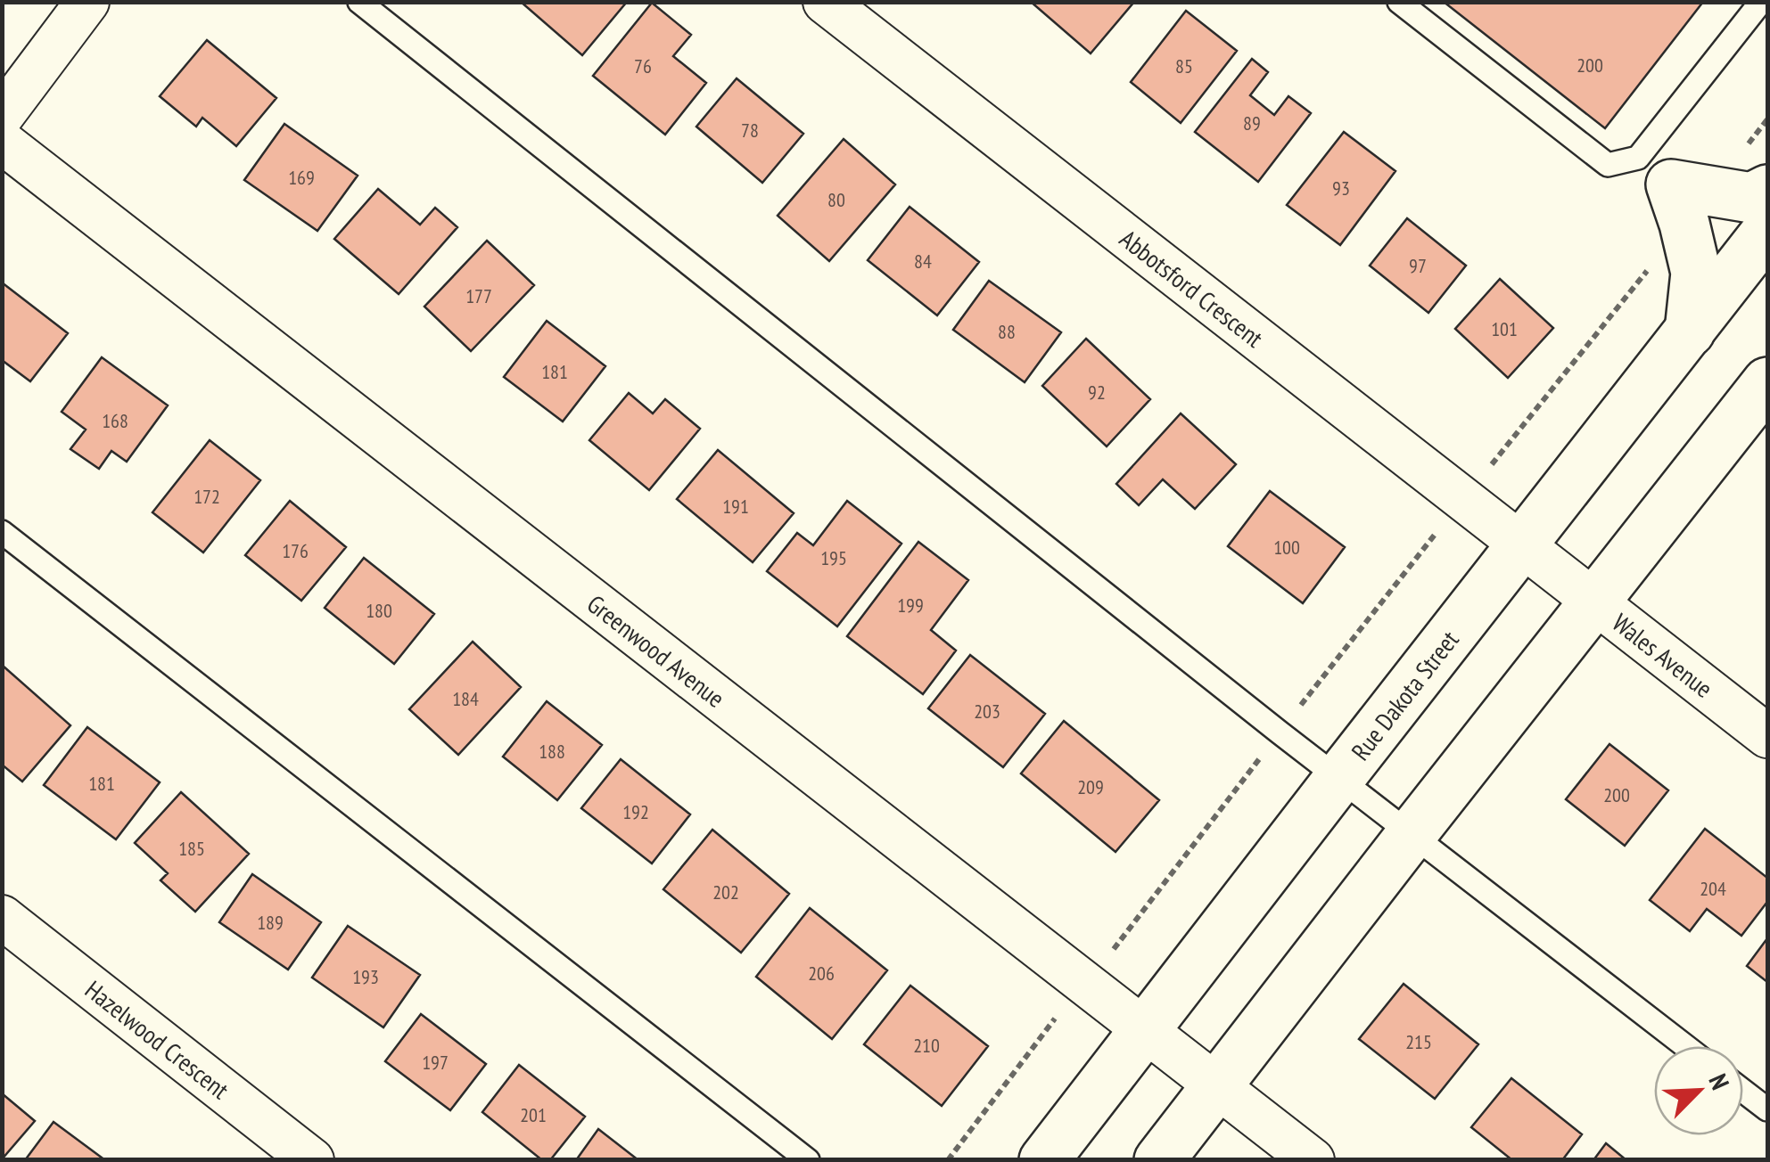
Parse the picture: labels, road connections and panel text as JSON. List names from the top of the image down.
{
  "streets": {
    "main road": ["Rue Dakota Street"],
    "street": [
      "Abbotsford Crescent",
      "Greenwood Avenue",
      "Wales Avenue",
      "Hazelwood Crescent"
    ]
  },
  "crossings": [
    ["Abbotsford Crescent", "Wales Avenue"],
    ["Abbotsford Crescent", "Rue Dakota Street"],
    ["Greenwood Avenue", "Rue Dakota Street"],
    ["Wales Avenue", "Rue Dakota Street"]
  ],
  "house_numbers": [
    "200",
    "76",
    "85",
    "89",
    "78",
    "169",
    "93",
    "80",
    "84",
    "97",
    "177",
    "101",
    "88",
    "181",
    "92",
    "168",
    "172",
    "191",
    "100",
    "176",
    "195",
    "199",
    "180",
    "184",
    "203",
    "188",
    "181",
    "209",
    "200",
    "192",
    "185",
    "204",
    "202",
    "189",
    "206",
    "193",
    "215",
    "210",
    "197",
    "201"
  ],
  "north": "top right"
}
